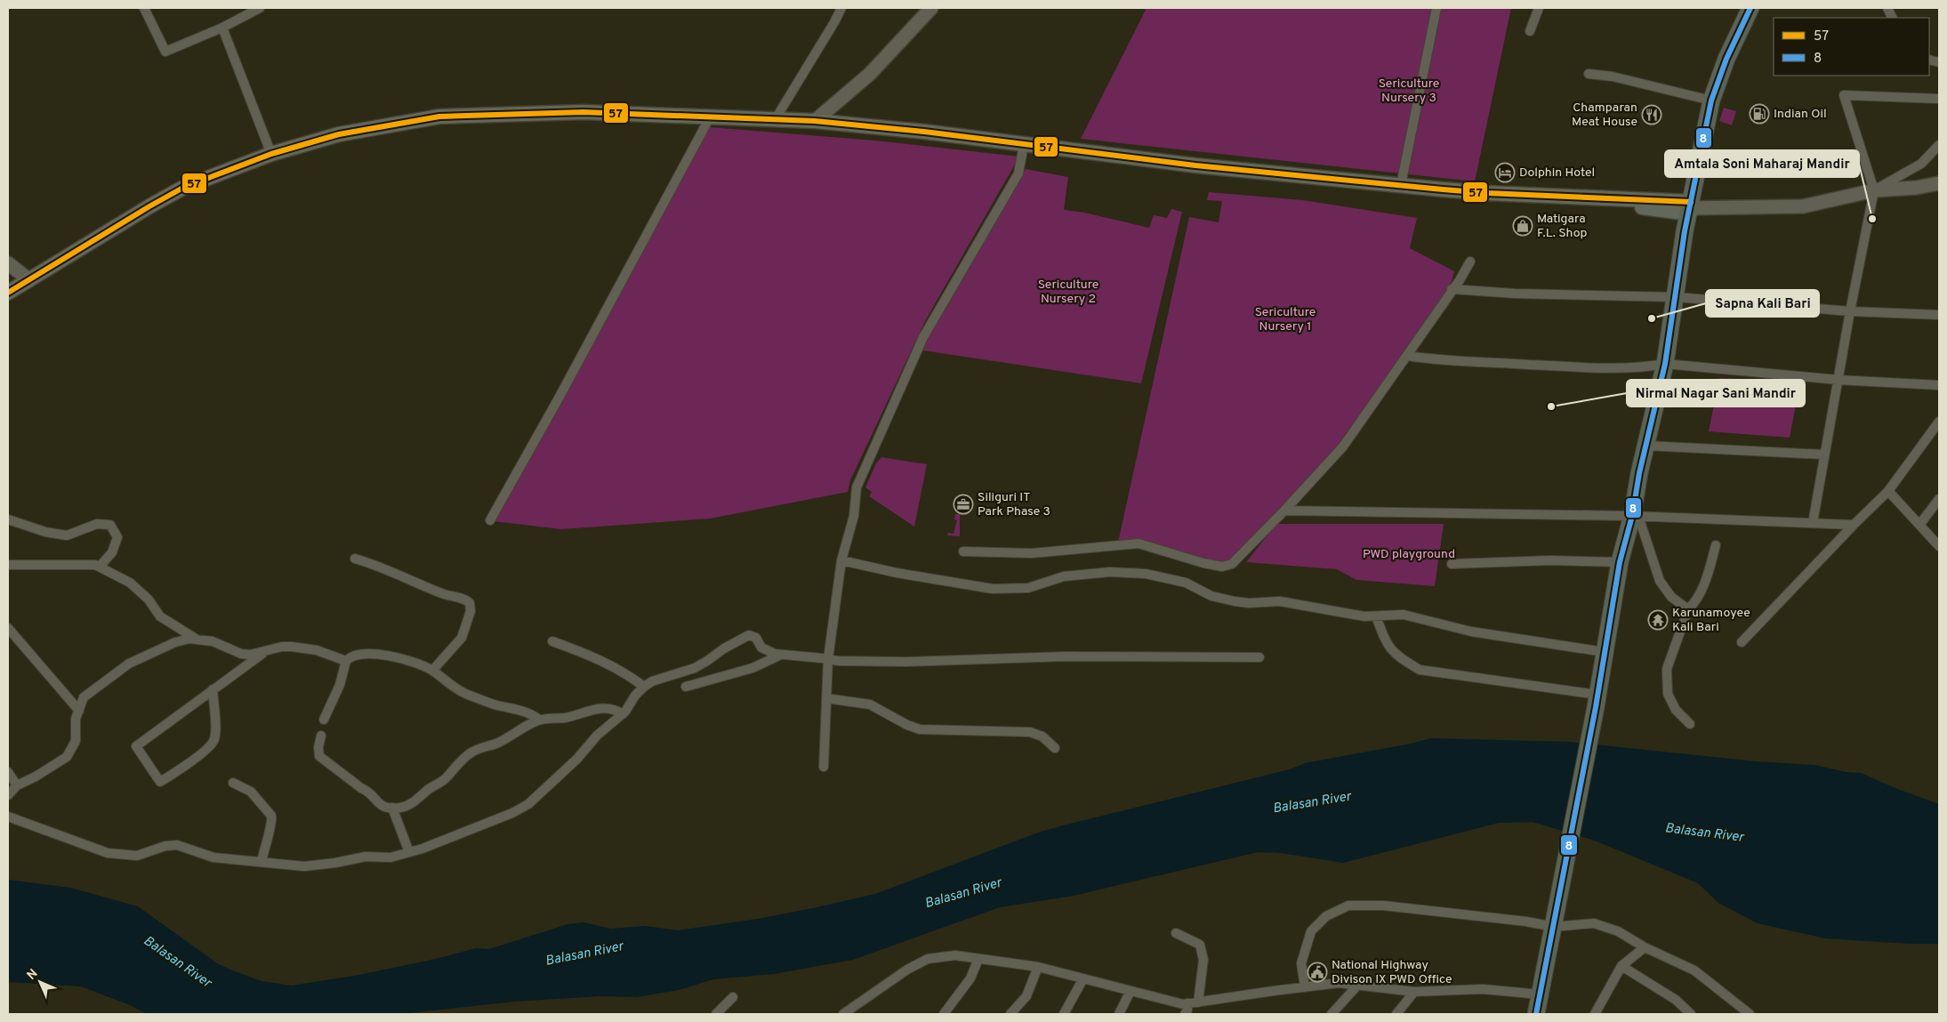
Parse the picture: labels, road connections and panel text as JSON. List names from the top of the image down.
{
  "water": ["Balasan River"],
  "parks": [
    "Sericulture Nursery 3",
    "Sericulture Nursery 2",
    "Sericulture Nursery 1",
    "PWD playground"
  ],
  "places": {
    "fuel station": ["Indian Oil"],
    "restaurant": ["Champaran Meat House"],
    "hotel": ["Dolphin Hotel"],
    "other": ["Amtala Soni Maharaj Mandir", "Sapna Kali Bari", "Nirmal Nagar Sani Mandir"],
    "shop": ["Matigara F.L. Shop"],
    "office": ["Siliguri IT Park Phase 3"],
    "temple": ["Karunamoyee Kali Bari"],
    "public building": ["National Highway Divison IX PWD Office"]
  },
  "lines": ["transit line 8", "transit line 57"],
  "legend": ["57", "8"],
  "north": "top left"
}
